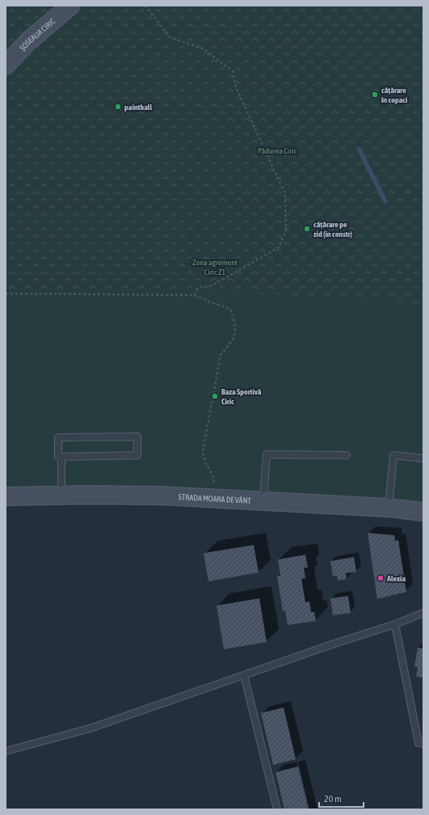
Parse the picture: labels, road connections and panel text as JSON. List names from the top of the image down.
{
  "streets": {
    "main road": ["ȘOSEAUA CIRIC", "STRADA MOARA DE VÂNT"]
  },
  "parks": ["Pădurea Ciric", "Zona agrement Ciric Z1"],
  "places": [
    "cățărare în copaci",
    "paintball",
    "cățărare pe zid (in constr)",
    "Baza Sportivă Ciric",
    "Alexia"
  ],
  "scale_bar": "20 m"
}
